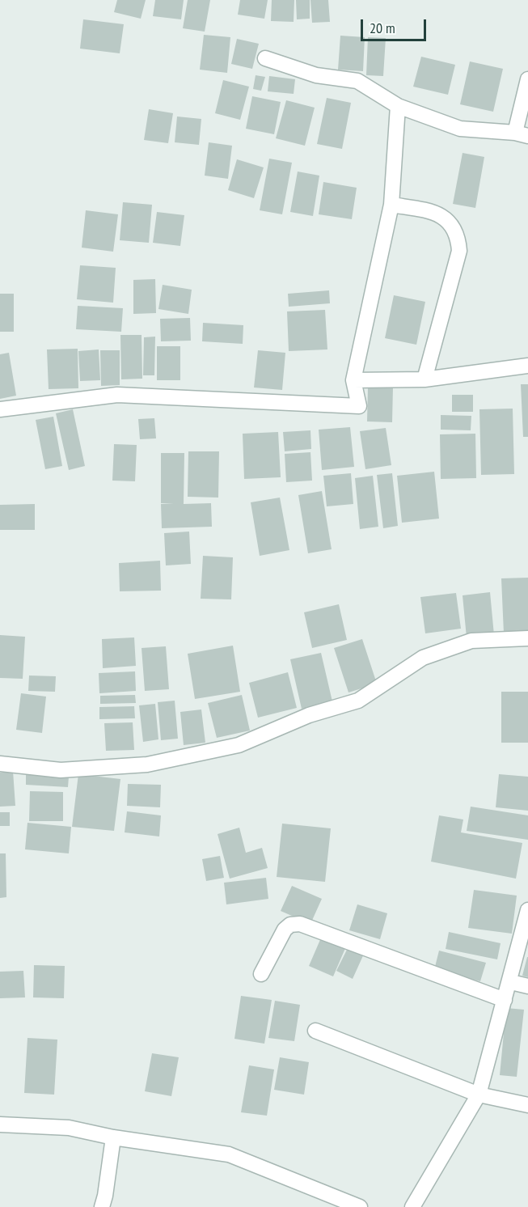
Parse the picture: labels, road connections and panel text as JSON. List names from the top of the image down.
{
  "scale_bar": "20 m"
}
